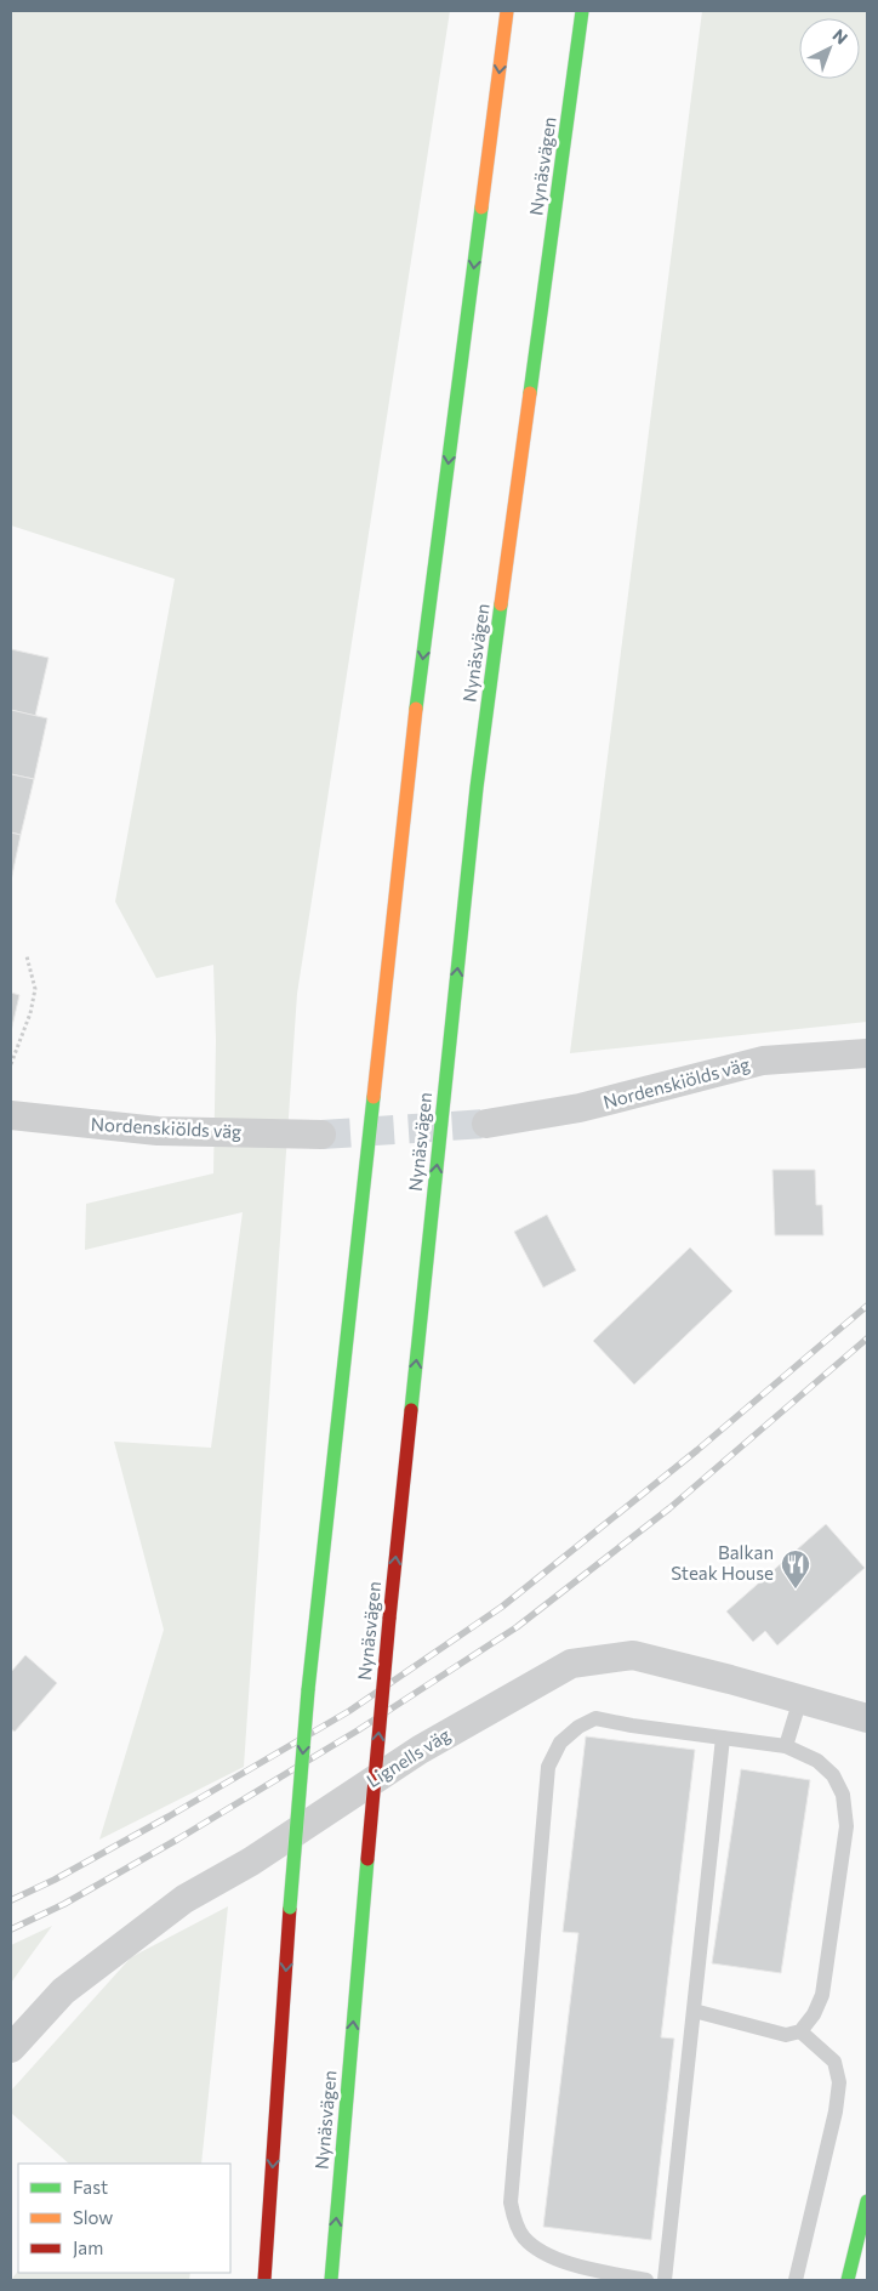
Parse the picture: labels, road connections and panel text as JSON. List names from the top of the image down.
{
  "streets": {
    "main road": ["Nynäsvägen"],
    "street": ["Nordenskiölds väg", "Lignells väg"]
  },
  "places": {
    "restaurant": ["Balkan Steak House"]
  },
  "legend": ["Fast", "Slow", "Jam"],
  "north": "top right"
}
